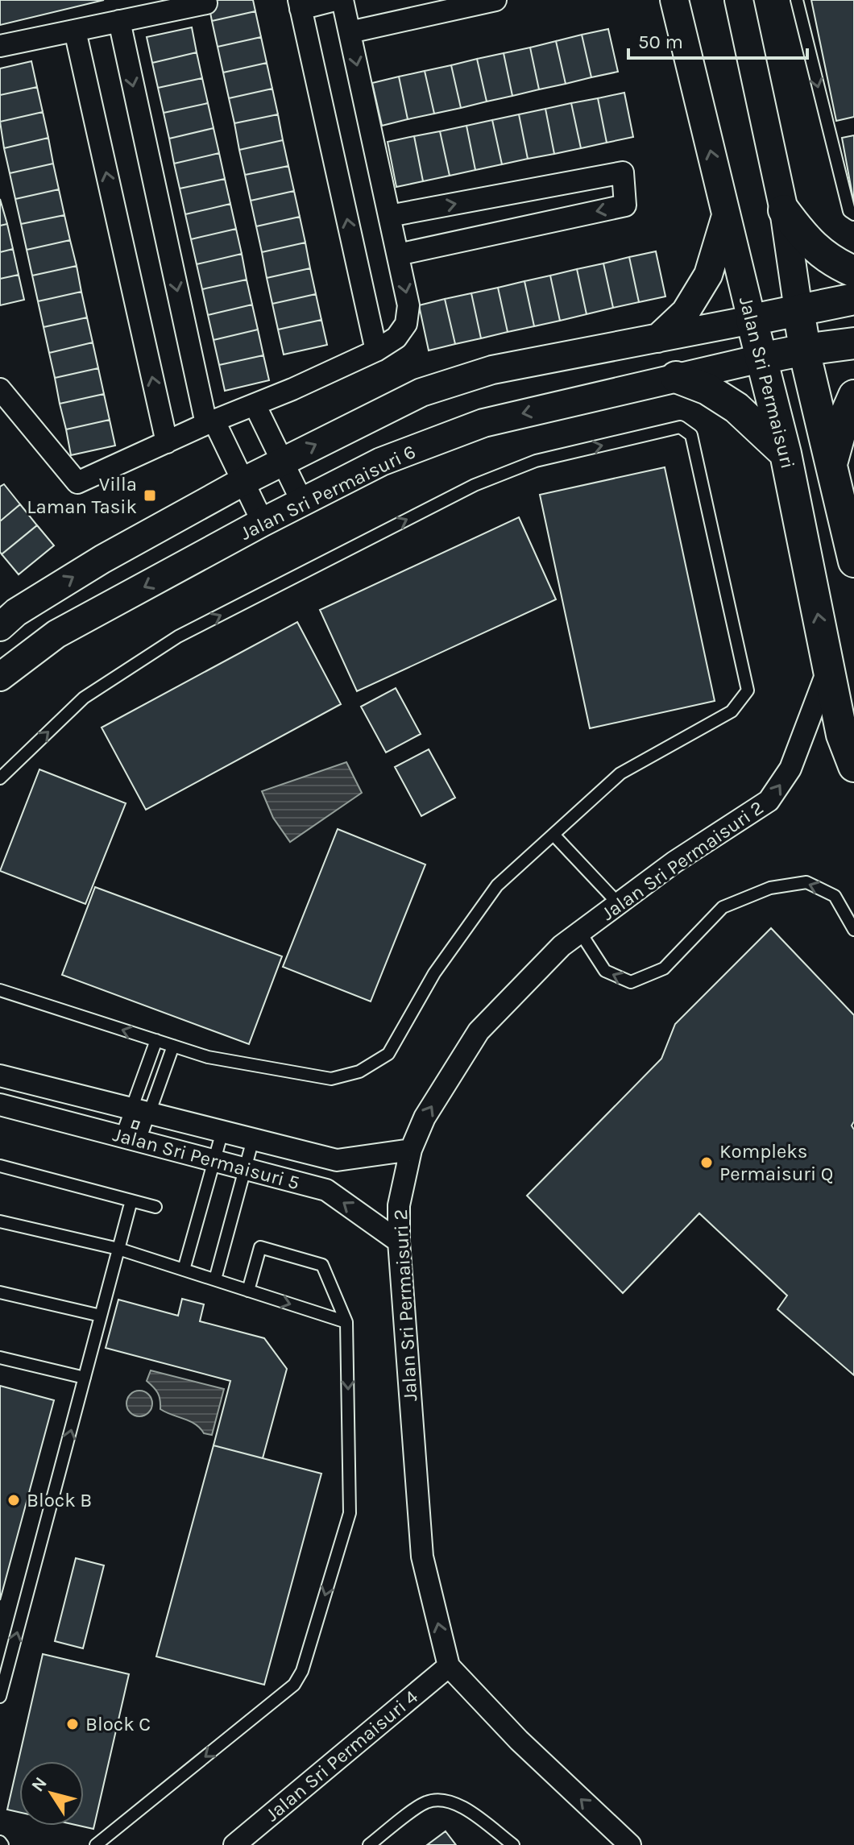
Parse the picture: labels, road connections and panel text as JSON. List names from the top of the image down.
{
  "streets": {
    "main road": ["Jalan Sri Permaisuri"],
    "street": [
      "Jalan Sri Permaisuri 6",
      "Jalan Sri Permaisuri 2",
      "Jalan Sri Permaisuri 5",
      "Jalan Sri Permaisuri 4"
    ]
  },
  "crossings": [
    ["Jalan Sri Permaisuri", "Jalan Sri Permaisuri 6"],
    ["Jalan Sri Permaisuri", "Jalan Sri Permaisuri 2"],
    ["Jalan Sri Permaisuri 2", "Jalan Sri Permaisuri 5"],
    ["Jalan Sri Permaisuri 2", "Jalan Sri Permaisuri 4"]
  ],
  "one_way": ["Jalan Sri Permaisuri 2"],
  "places": {
    "transit": ["Villa Laman Tasik"],
    "other": ["Kompleks Permaisuri Q", "Block B", "Block C"]
  },
  "scale_bar": "50 m",
  "north": "top left"
}
